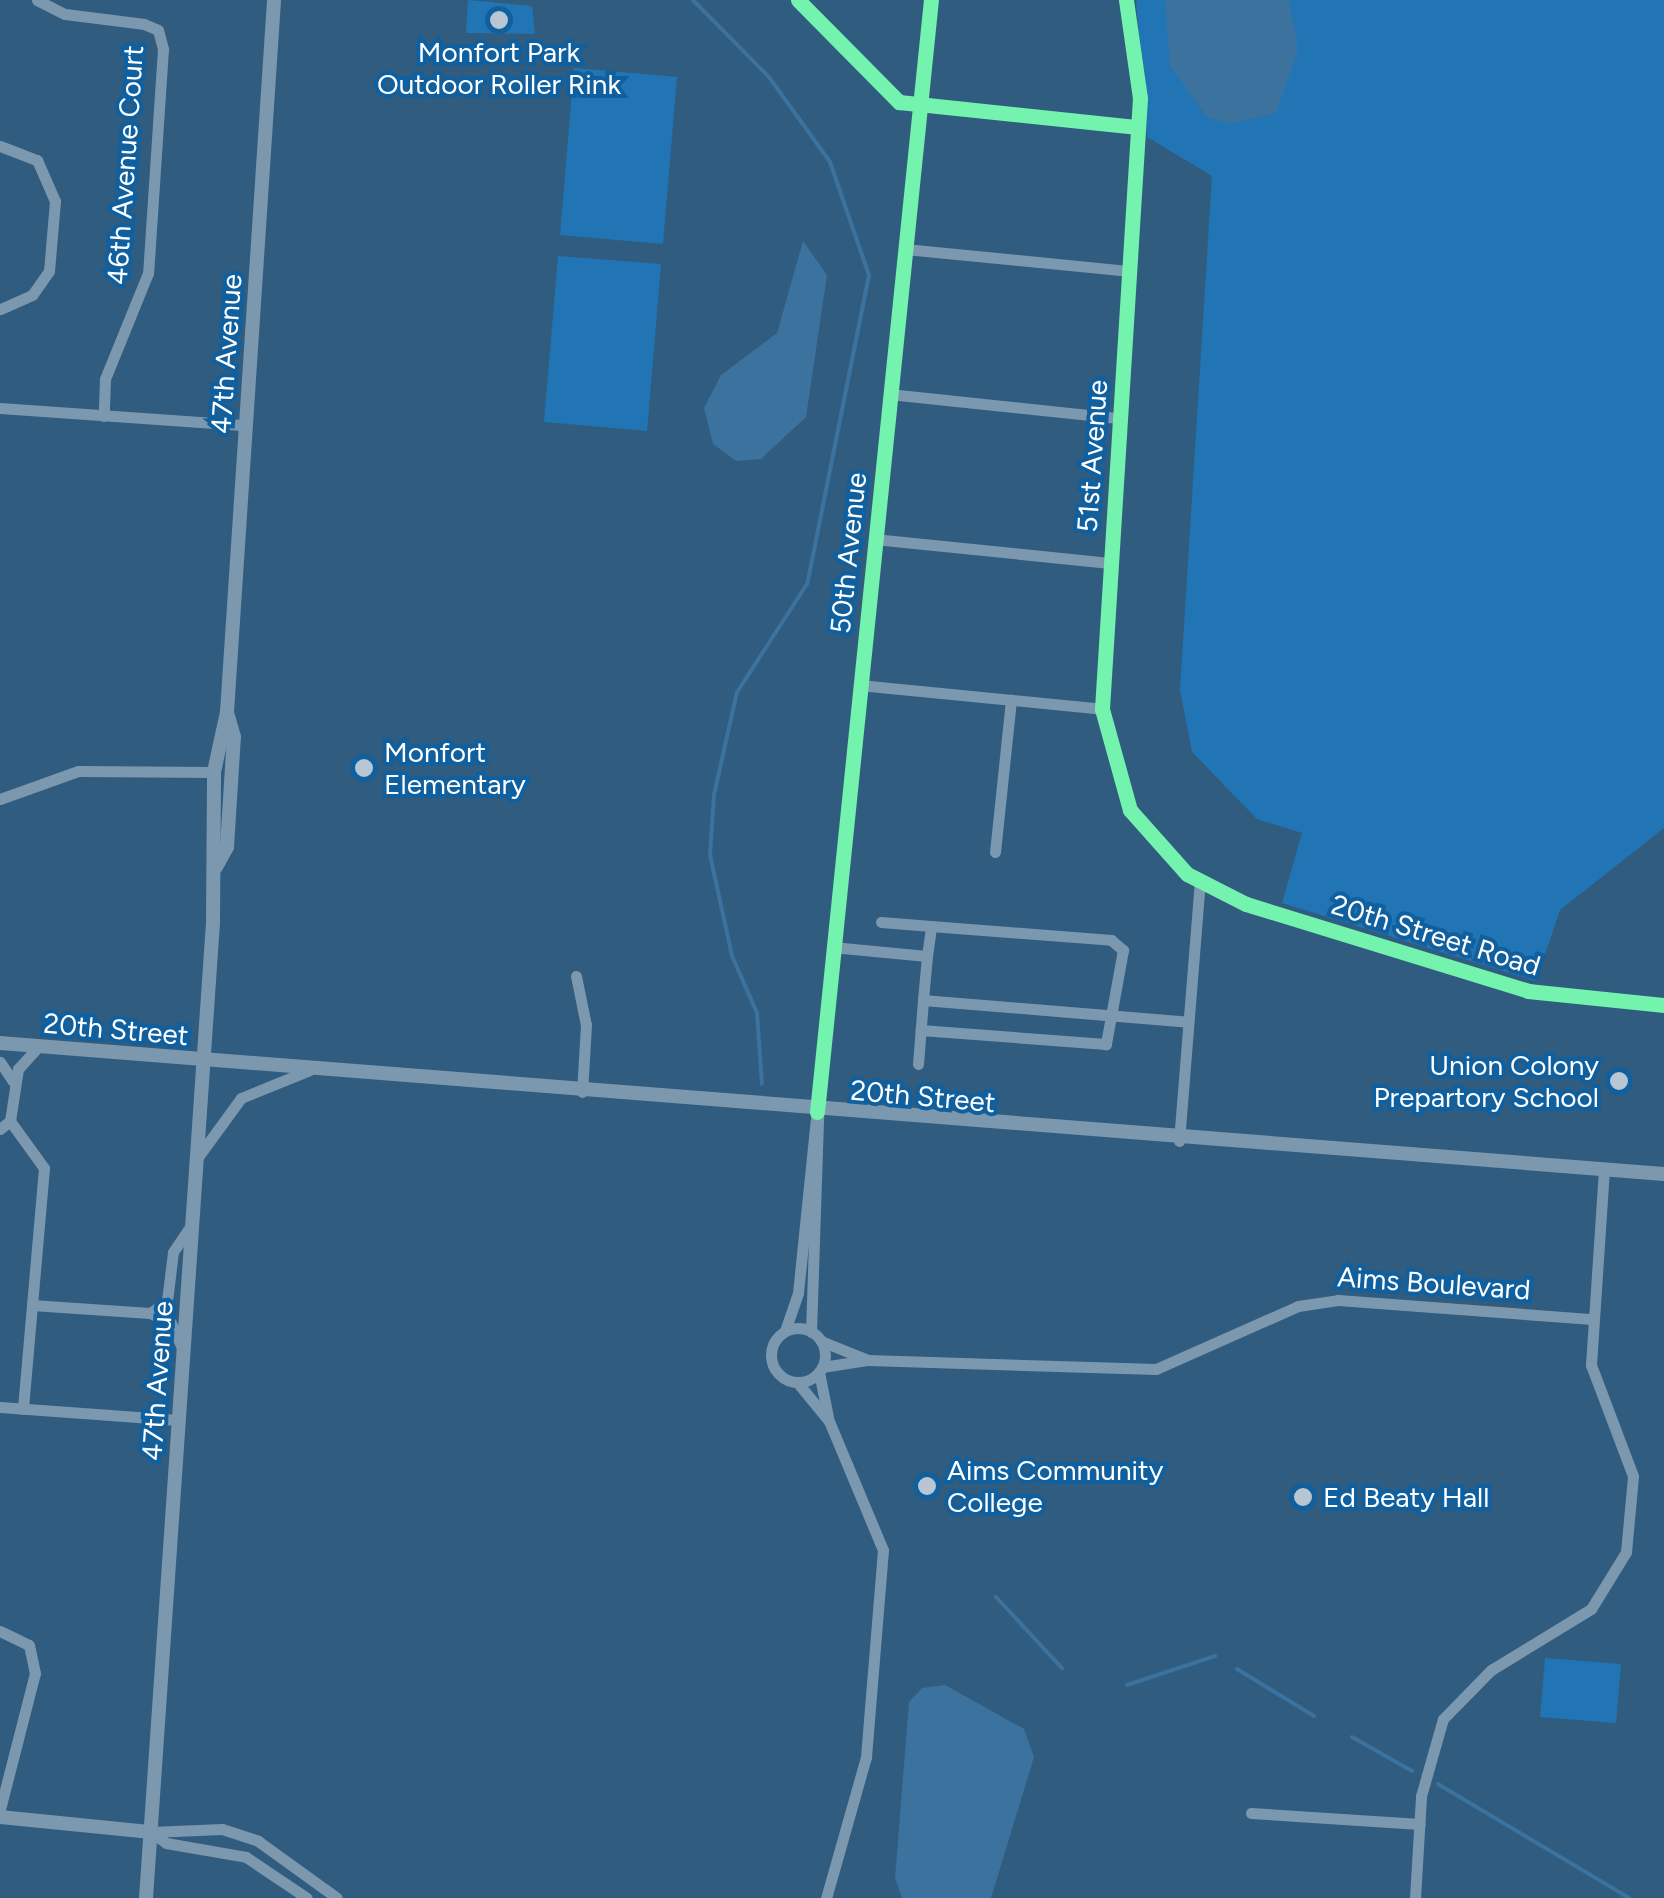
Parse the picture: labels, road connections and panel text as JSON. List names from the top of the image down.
{
  "streets": {
    "main road": ["47th Avenue", "20th Street"],
    "street": [
      "46th Avenue Court",
      "51st Avenue",
      "50th Avenue",
      "20th Street Road",
      "Aims Boulevard"
    ]
  },
  "crossings": [
    ["47th Avenue", "20th Street"],
    ["51st Avenue", "20th Street Road"],
    ["50th Avenue", "20th Street"],
    ["50th Avenue", "Aims Boulevard"]
  ],
  "places": [
    "Monfort Park Outdoor Roller Rink",
    "Monfort Elementary",
    "Union Colony Prepartory School",
    "Aims Community College",
    "Ed Beaty Hall"
  ]
}
